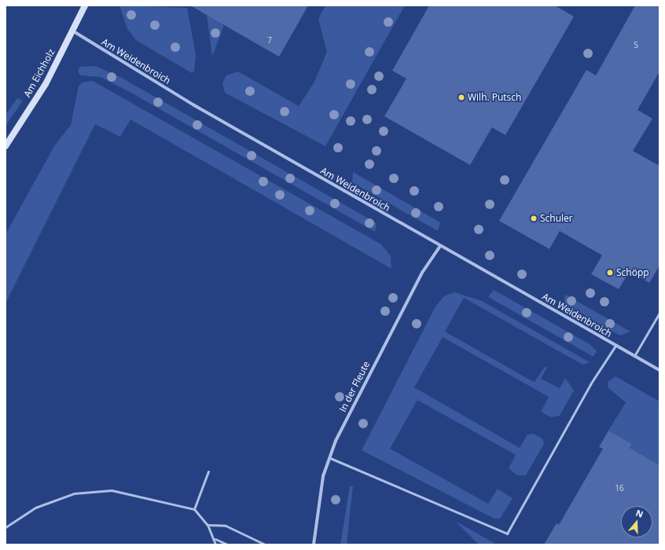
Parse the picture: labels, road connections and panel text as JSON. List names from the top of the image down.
{
  "streets": {
    "main road": ["Am Eichholz"],
    "street": ["Am Weidenbroich", "In der Fleute"]
  },
  "crossings": [
    ["Am Weidenbroich", "Am Eichholz"],
    ["Am Weidenbroich", "In der Fleute"]
  ],
  "places": ["Wilh. Putsch", "Schuler", "Schöpp"],
  "house_numbers": ["7", "5", "16"],
  "north": "top"
}
